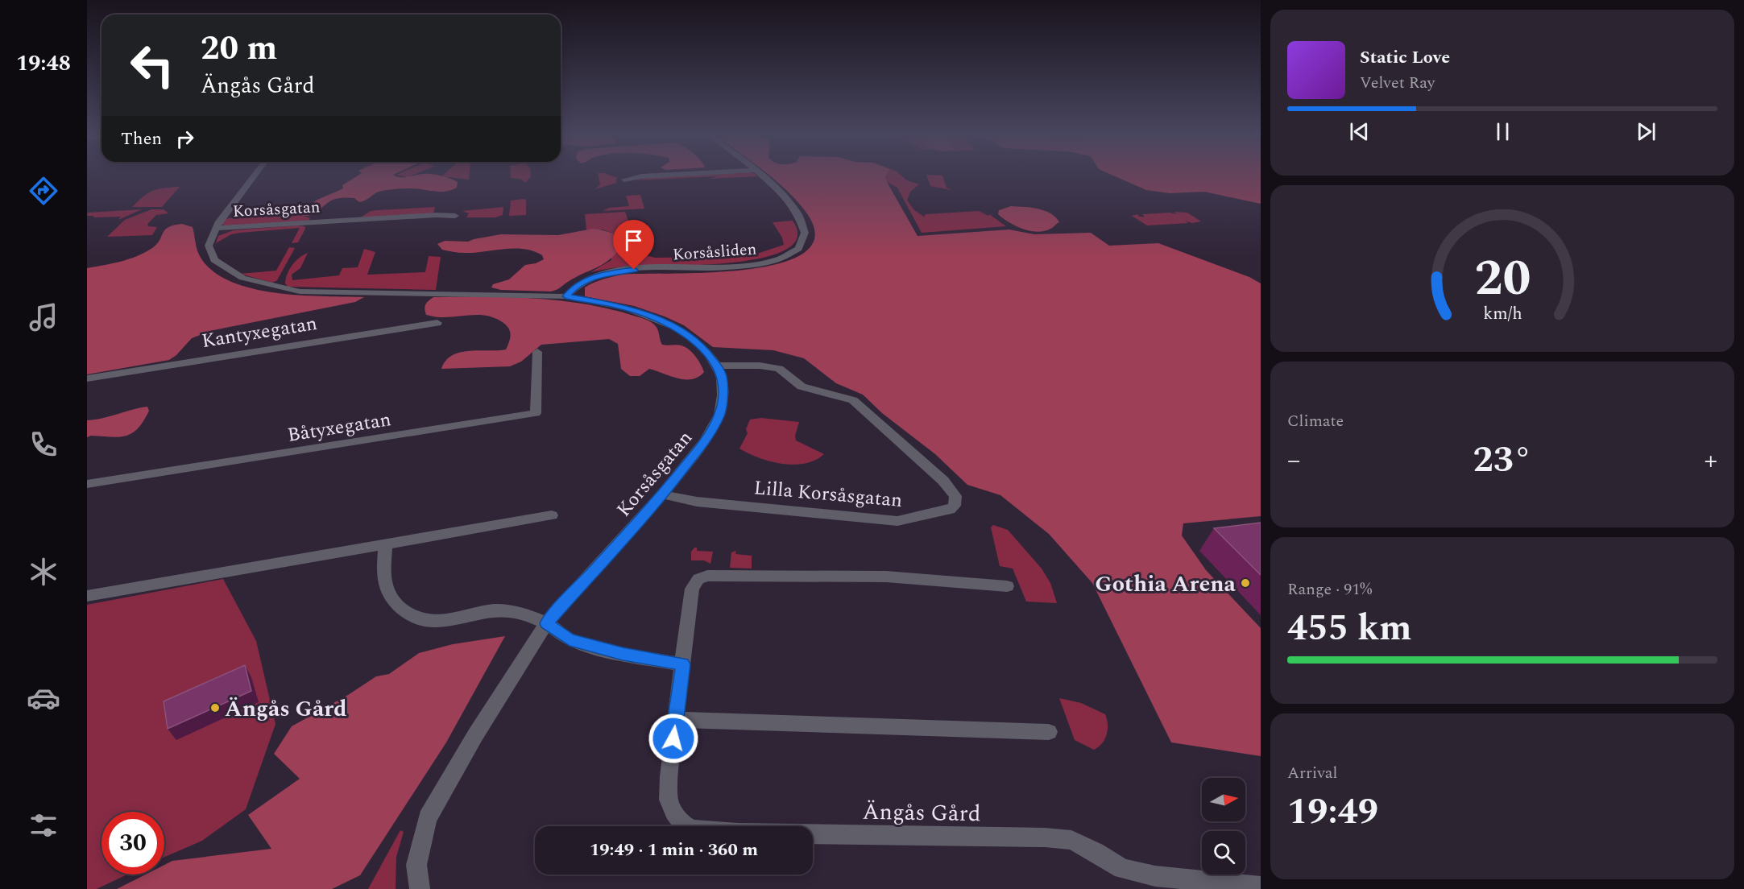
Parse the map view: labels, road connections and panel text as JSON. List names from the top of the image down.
{
  "streets": {
    "street": [
      "Korsåsgatan",
      "Korsåsliden",
      "Kantyxegatan",
      "Båtyxegatan",
      "Lilla Korsåsgatan",
      "Ängås Gård"
    ]
  },
  "crossings": [
    ["Korsåsgatan", "Korsåsliden"],
    ["Korsåsgatan", "Lilla Korsåsgatan"]
  ],
  "places": ["Gothia Arena", "Ängås Gård"],
  "north": "right",
  "page": {
    "tabs": "19:48",
    "turn": ["20 m", "Ängås Gård"],
    "song": ["Static Love", "Velvet Ray"],
    "then": "Then",
    "tile": [
      "Climate",
      ["Range · 91%", "455 km"],
      ["Arrival", "19:49"]
    ],
    "heat": ["−", "23°", "+"],
    "limit": "30",
    "trip": "19:49 · 1 min · 360 m",
    "gauge": ["20", "km/h"]
  }
}
